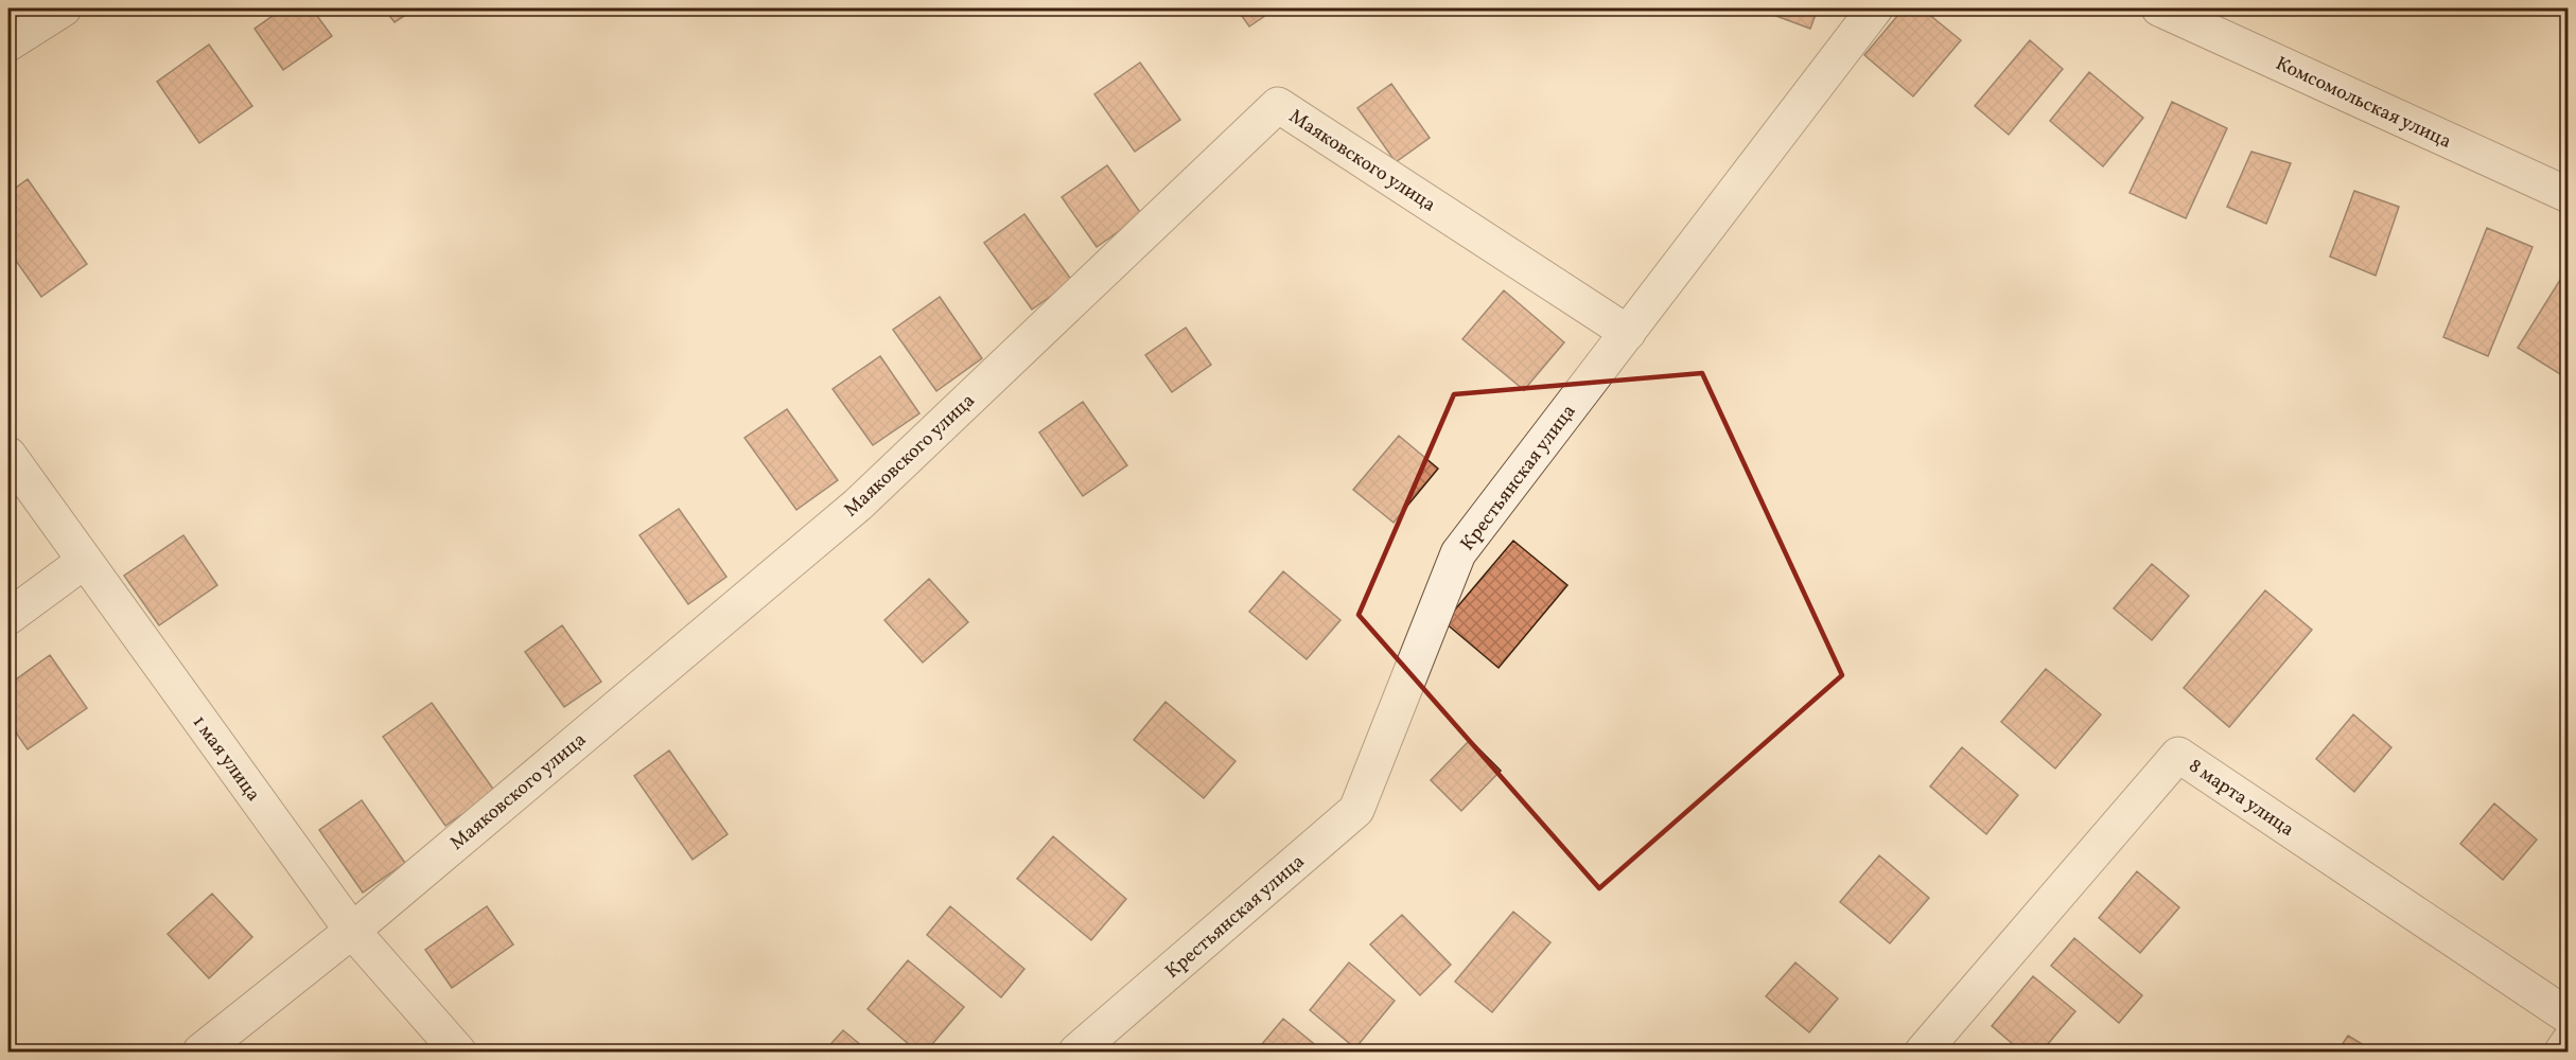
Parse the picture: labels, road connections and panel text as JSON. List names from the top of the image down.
{
  "streets": {
    "street": [
      "Комсомольская улица",
      "Маяковского улица",
      "Крестьянская улица",
      "1 мая улица",
      "8 марта улица"
    ]
  },
  "crossings": [
    ["Маяковского улица", "Крестьянская улица"],
    ["Маяковского улица", "1 мая улица"]
  ]
}
